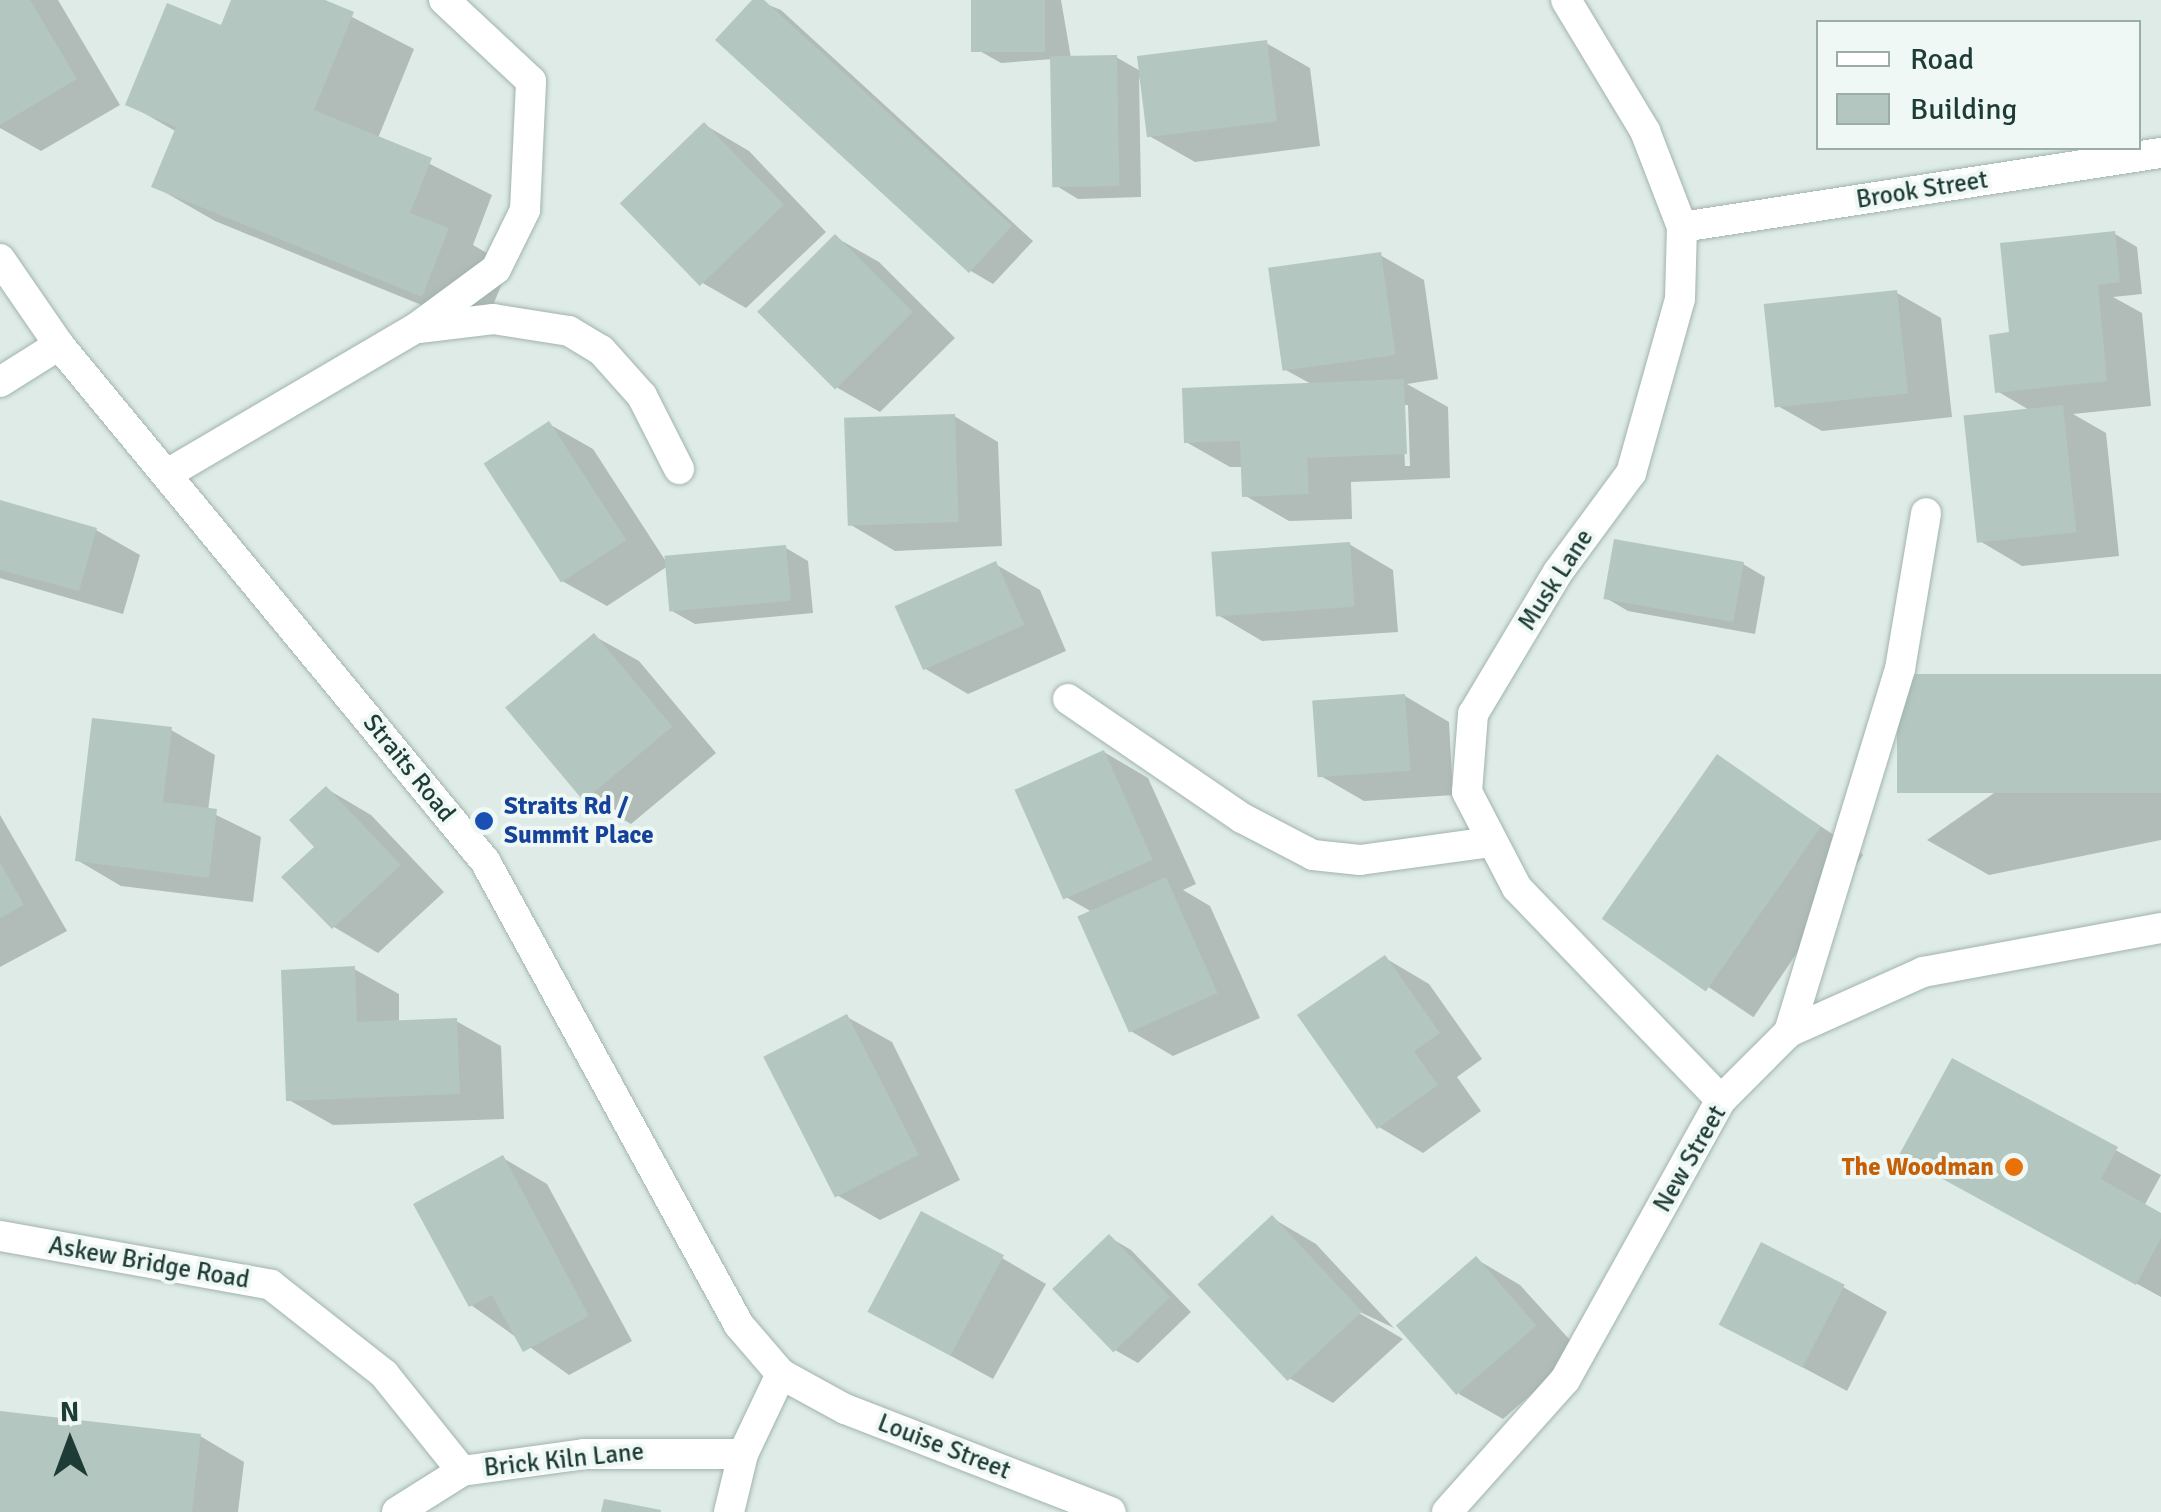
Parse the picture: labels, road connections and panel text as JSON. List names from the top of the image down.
{
  "streets": {
    "street": [
      "Brook Street",
      "Musk Lane",
      "Straits Road",
      "New Street",
      "Askew Bridge Road",
      "Louise Street",
      "Brick Kiln Lane"
    ]
  },
  "crossings": [
    ["Brook Street", "Musk Lane"],
    ["Musk Lane", "New Street"],
    ["Straits Road", "Louise Street"],
    ["Askew Bridge Road", "Brick Kiln Lane"]
  ],
  "places": ["Straits Rd / Summit Place", "The Woodman"],
  "legend": ["Road", "Building"],
  "north": "top"
}
